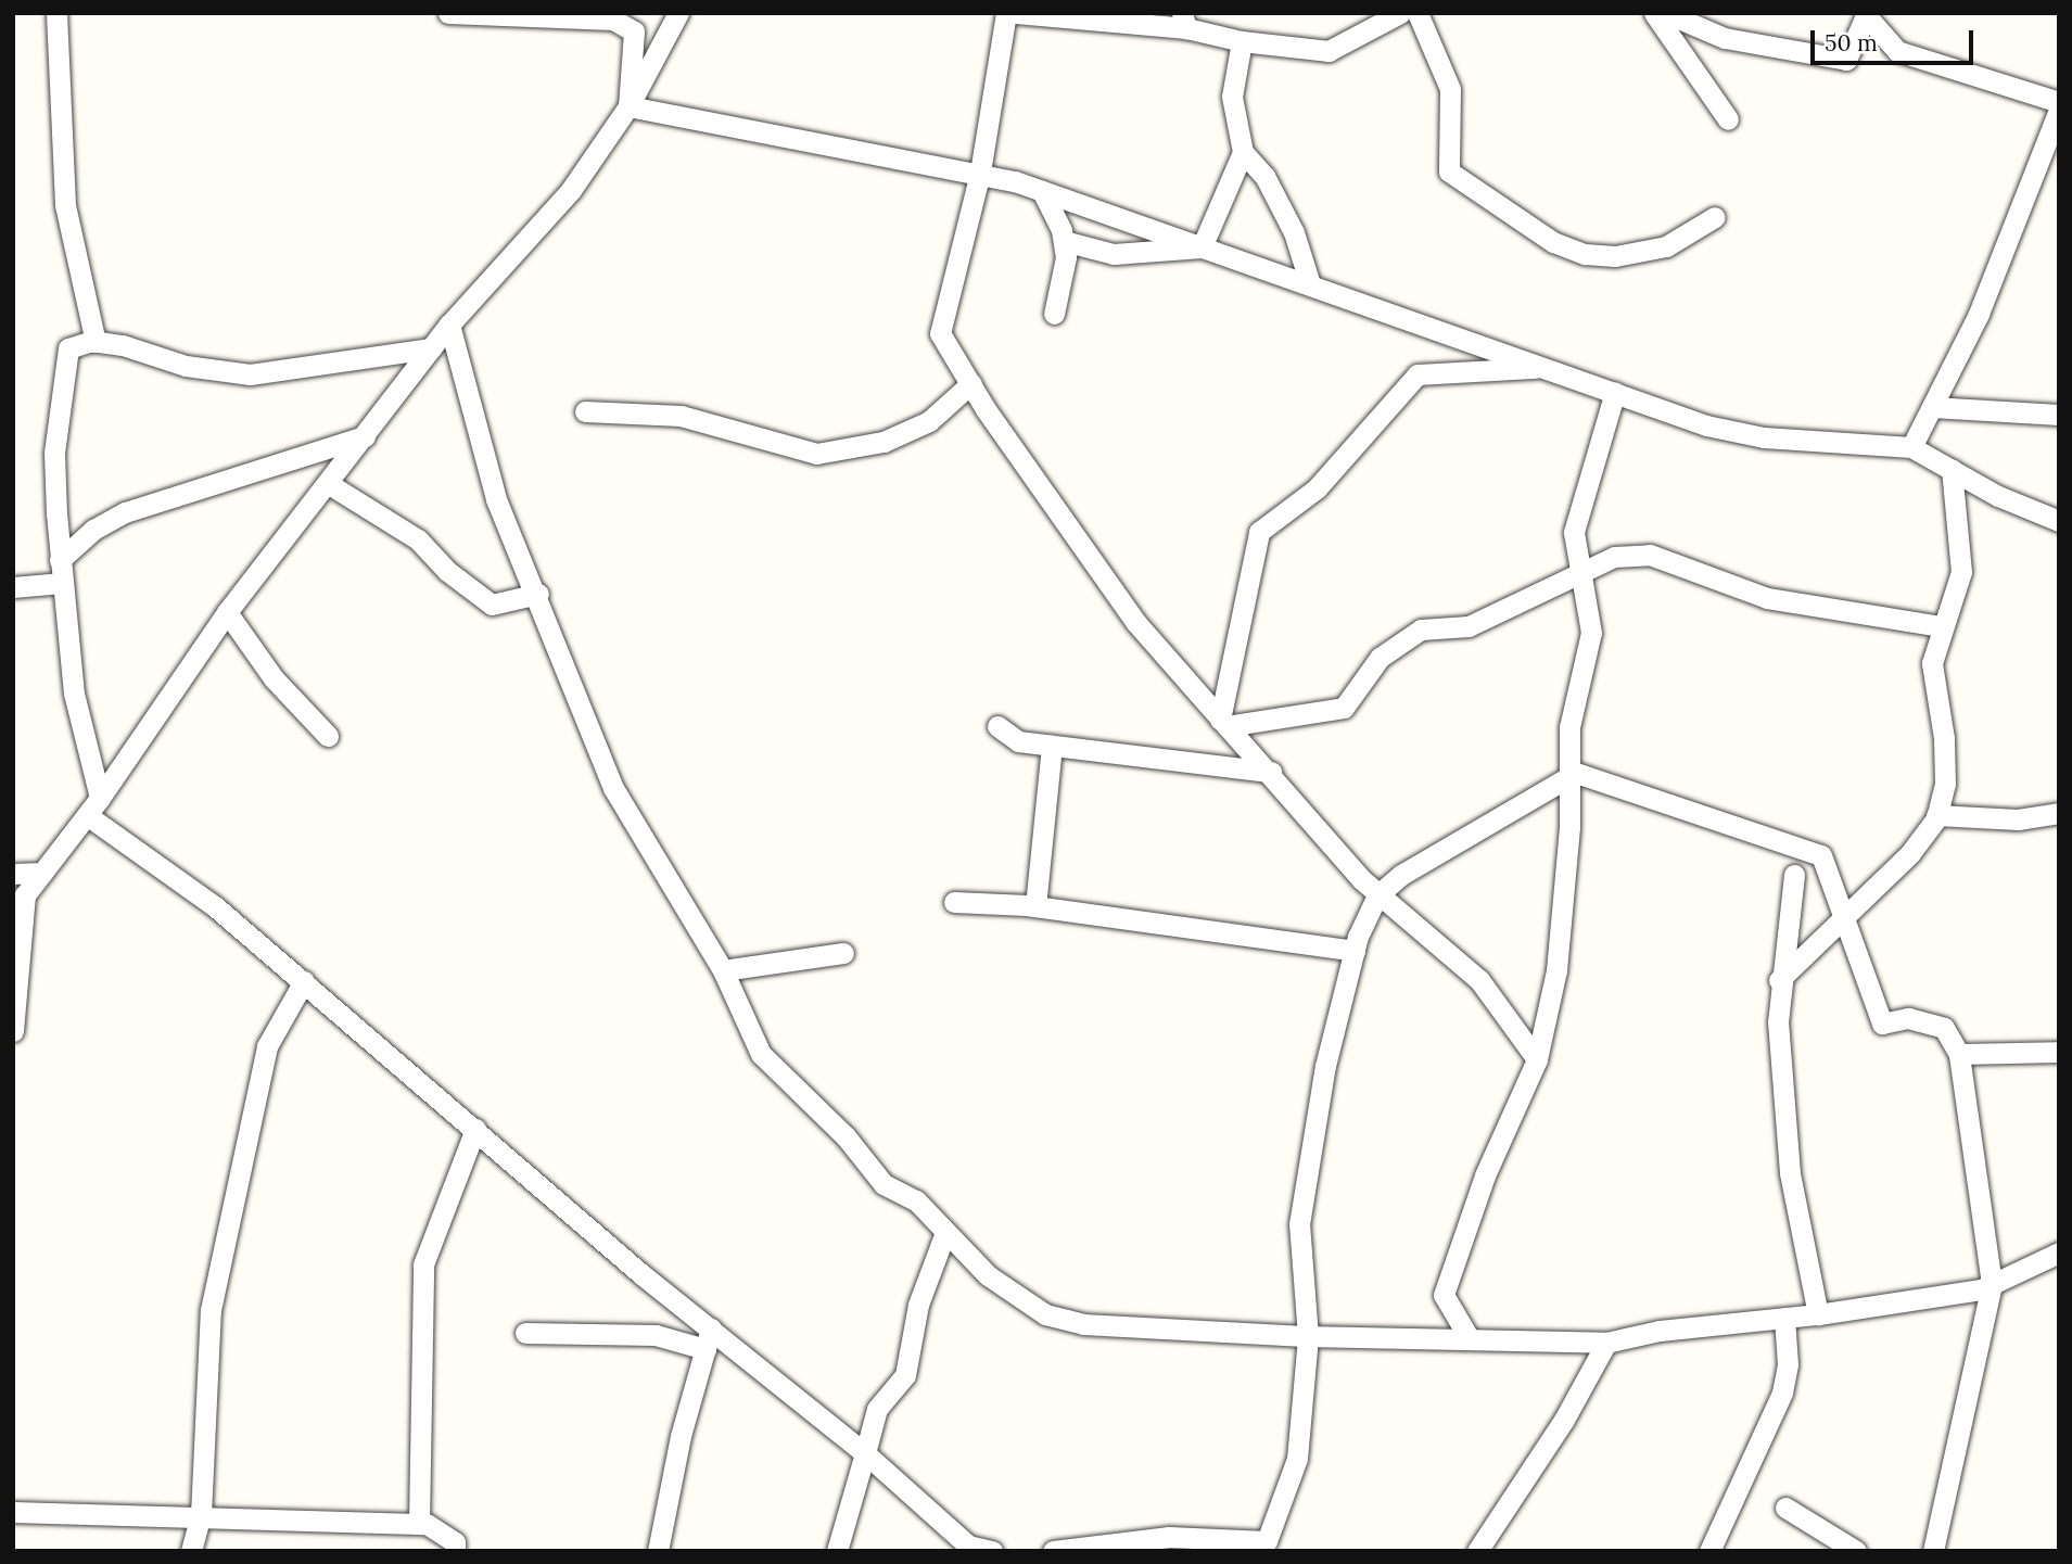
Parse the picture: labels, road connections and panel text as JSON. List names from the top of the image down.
{
  "scale_bar": "50 m"
}
